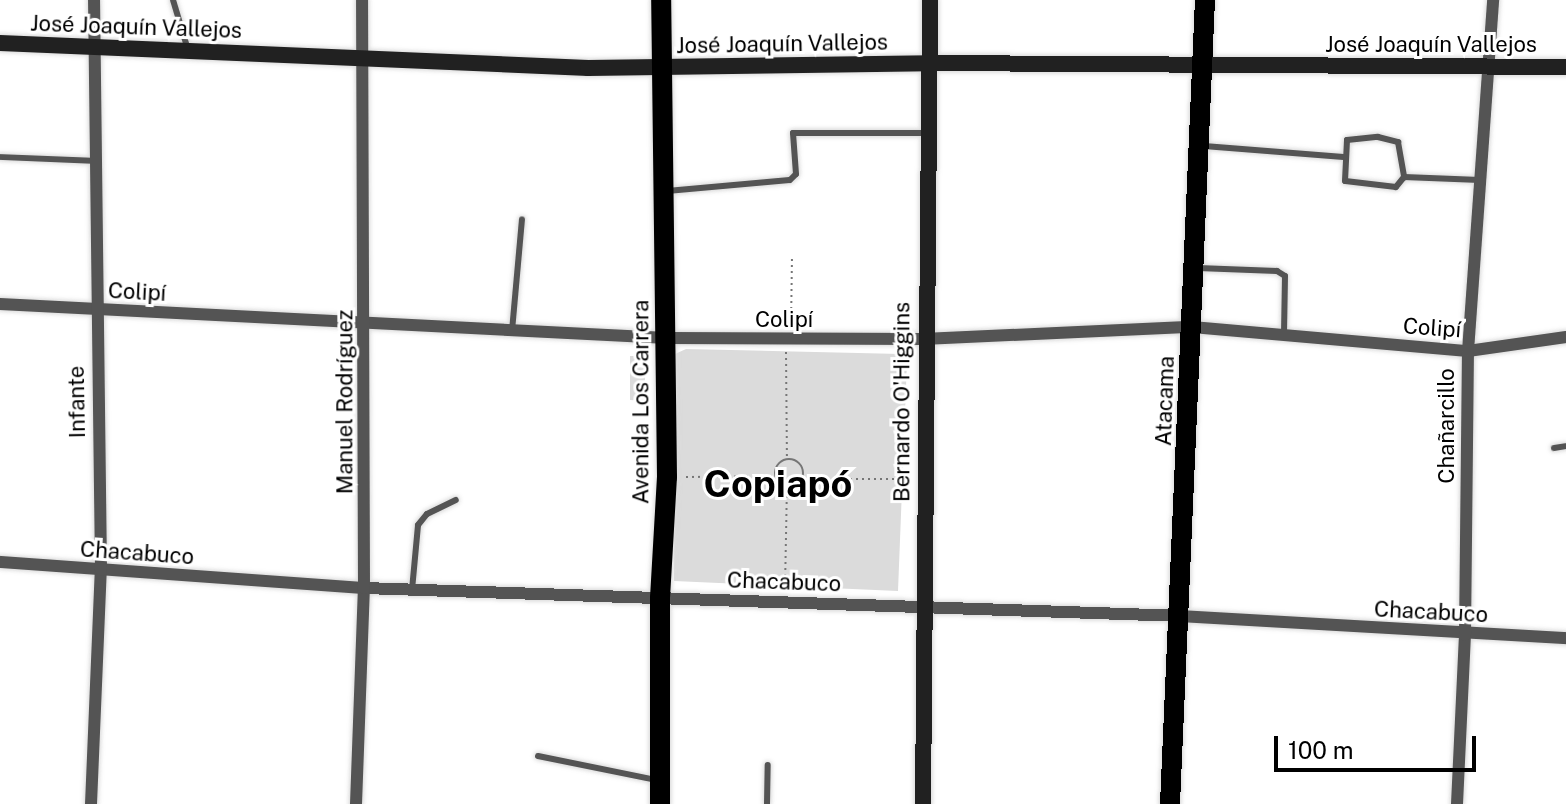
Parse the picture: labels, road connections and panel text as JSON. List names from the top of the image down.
{
  "streets": {
    "main road": [
      "José Joaquín Vallejos",
      "Atacama",
      "Avenida Los Carrera",
      "Bernardo O'Higgins"
    ],
    "street": [
      "Colipí",
      "Infante",
      "Manuel Rodríguez",
      "Chañarcillo",
      "Chacabuco"
    ]
  },
  "crossings": [
    ["José Joaquín Vallejos", "Atacama"],
    ["José Joaquín Vallejos", "Infante"],
    ["José Joaquín Vallejos", "Manuel Rodríguez"],
    ["José Joaquín Vallejos", "Avenida Los Carrera"],
    ["José Joaquín Vallejos", "Bernardo O'Higgins"],
    ["José Joaquín Vallejos", "Chañarcillo"],
    ["Colipí", "Atacama"],
    ["Colipí", "Infante"],
    ["Colipí", "Manuel Rodríguez"],
    ["Colipí", "Avenida Los Carrera"],
    ["Colipí", "Bernardo O'Higgins"],
    ["Colipí", "Chañarcillo"],
    ["Atacama", "Chacabuco"],
    ["Infante", "Chacabuco"],
    ["Manuel Rodríguez", "Chacabuco"],
    ["Avenida Los Carrera", "Chacabuco"],
    ["Bernardo O'Higgins", "Chacabuco"],
    ["Chañarcillo", "Chacabuco"]
  ],
  "districts": ["Copiapó"],
  "scale_bar": "100 m"
}
